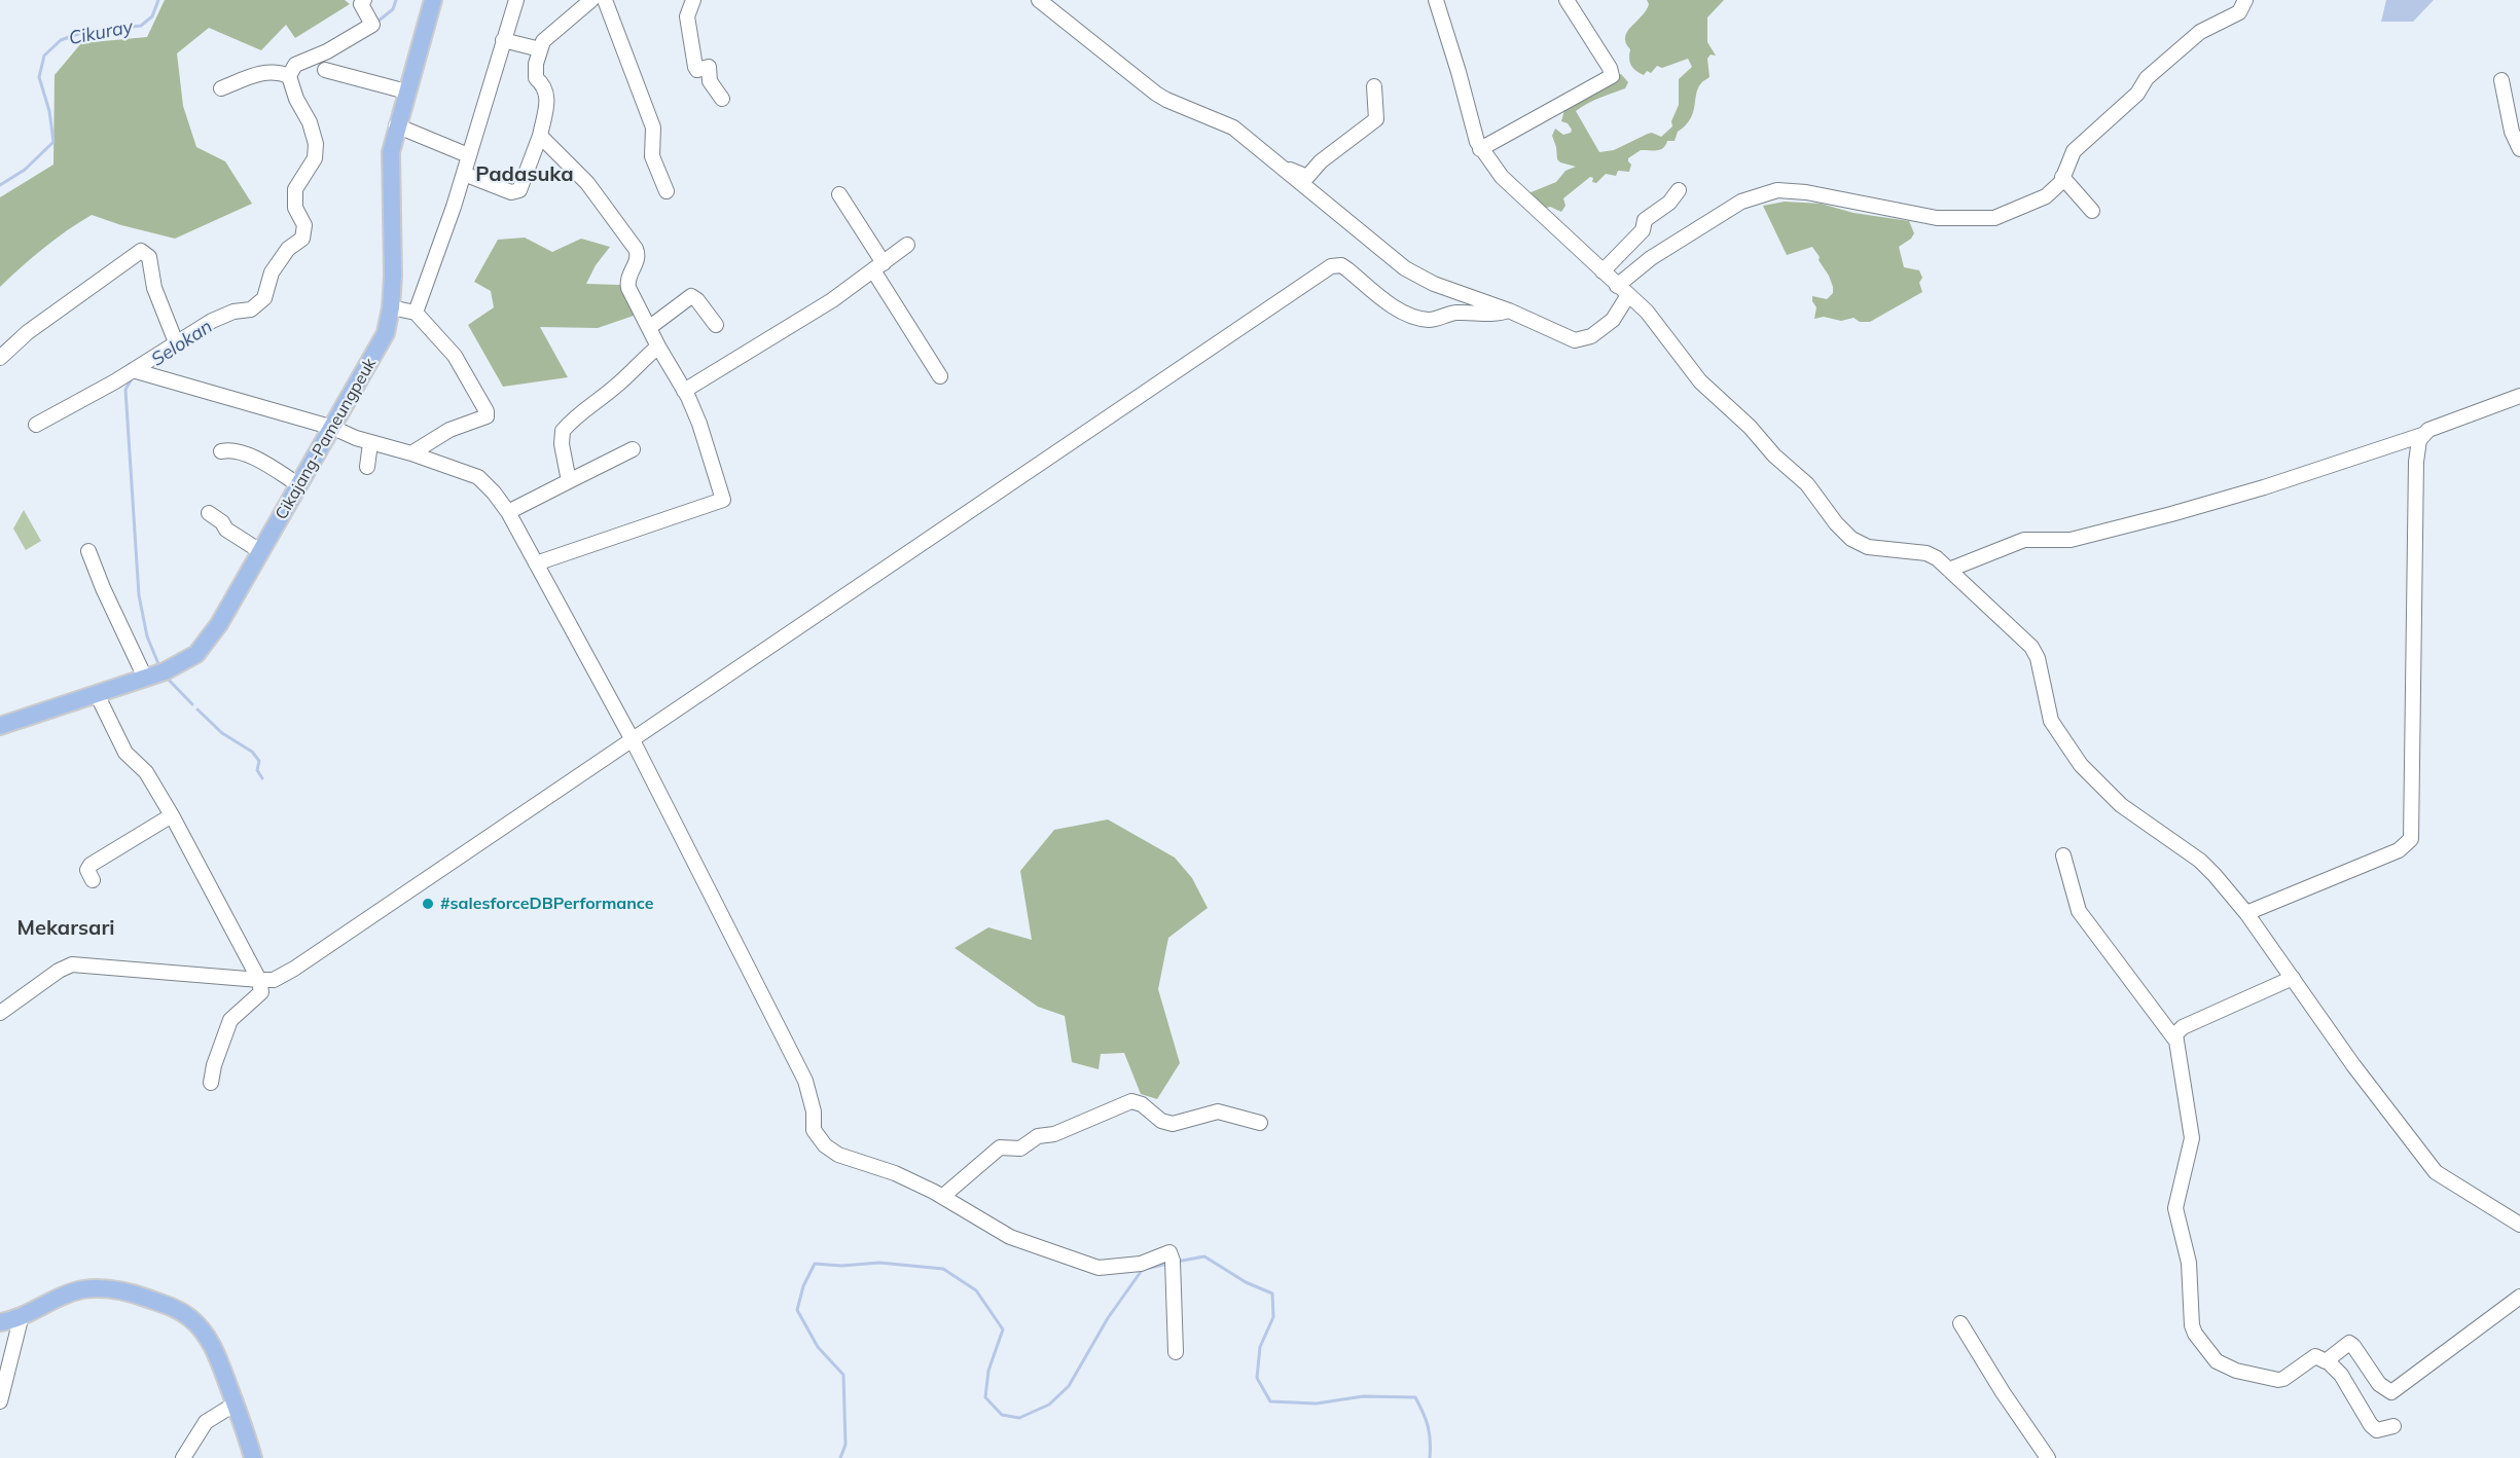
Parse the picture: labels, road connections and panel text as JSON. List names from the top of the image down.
{
  "streets": {
    "main road": ["Cikajang-Pameungpeuk"]
  },
  "districts": ["Padasuka", "Mekarsari"],
  "water": ["Cikuray", "Selokan"],
  "places": ["#salesforceDBPerformance"]
}
